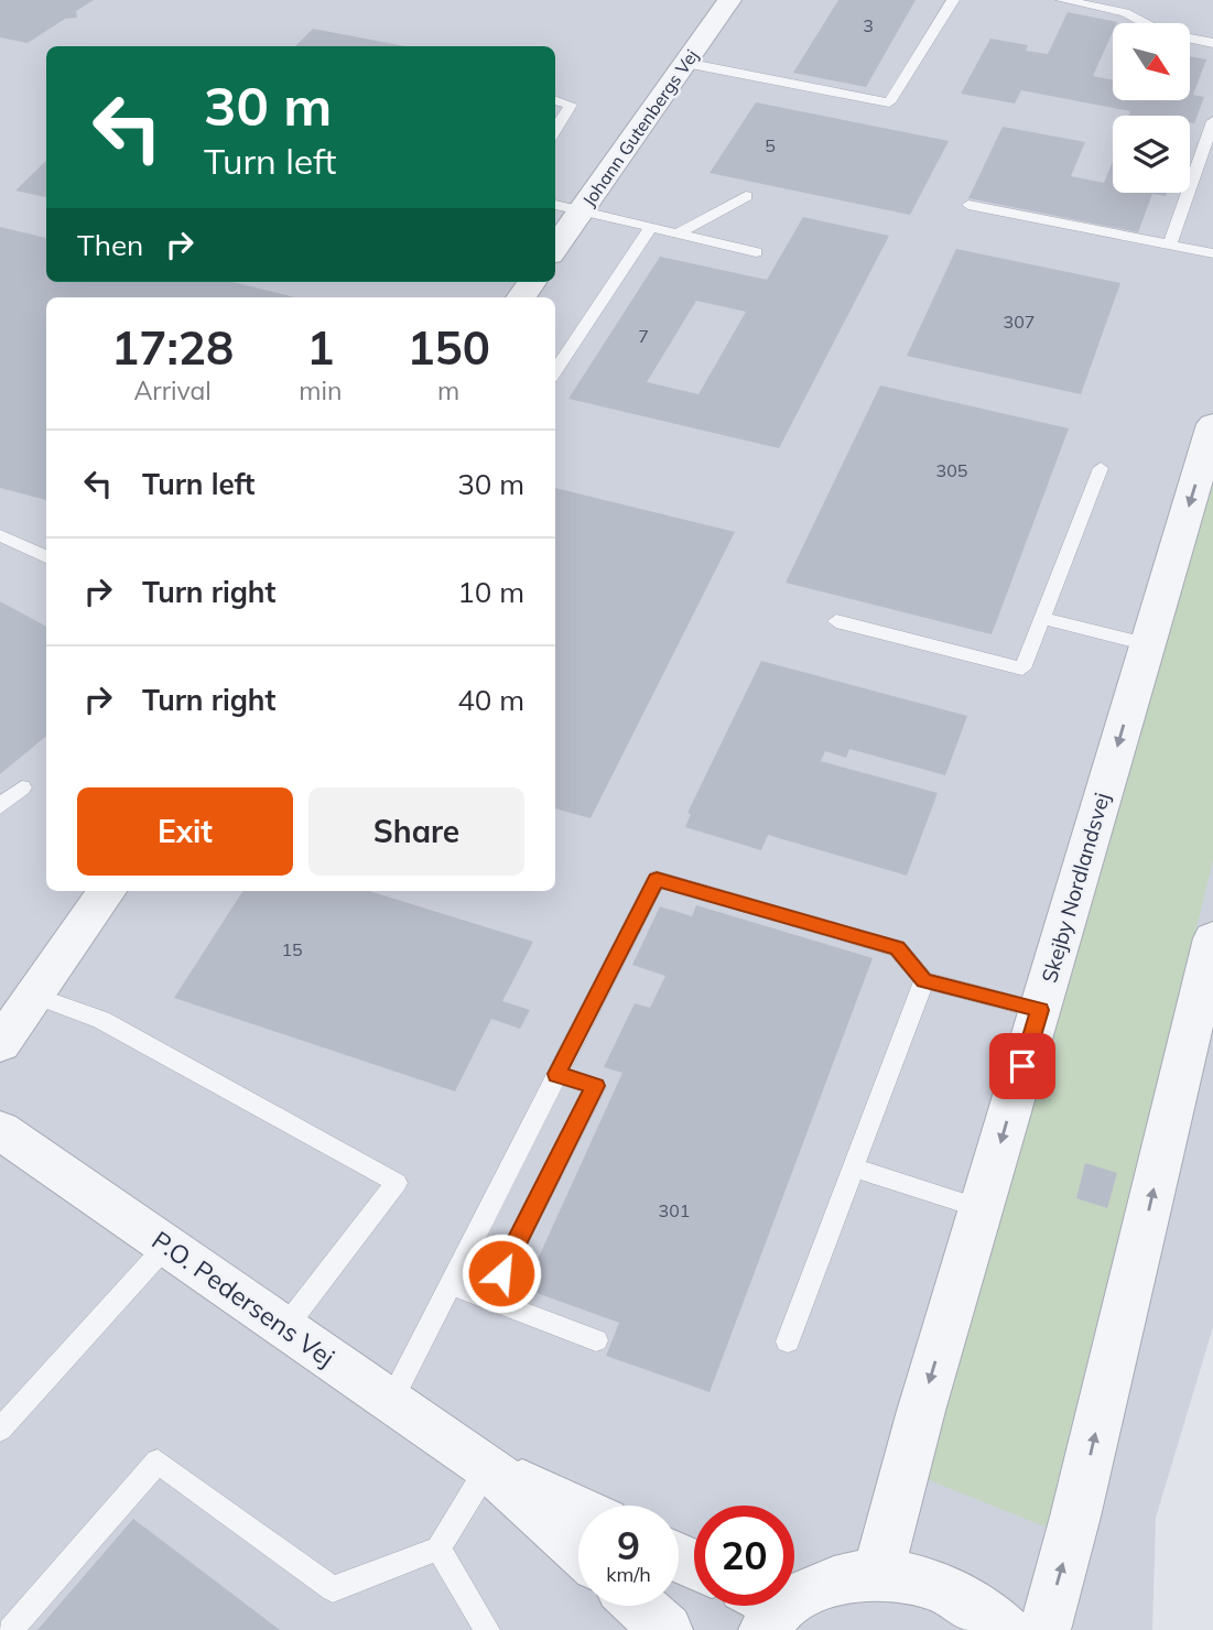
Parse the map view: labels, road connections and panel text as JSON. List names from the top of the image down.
{
  "streets": {
    "street": ["Johann Gutenbergs Vej", "Skejby Nordlandsvej", "P.O. Pedersens Vej"]
  },
  "house_numbers": [
    "3",
    "5",
    "307",
    "7",
    "305",
    "15",
    "301"
  ],
  "north": "bottom right",
  "page": {
    "turn": ["30 m", "Turn left"],
    "then": "Then",
    "eta": [
      "17:28",
      "Arrival",
      "1",
      "min",
      "150",
      "m"
    ],
    "list": [
      {
        "name": "Turn left",
        "value": "30 m"
      },
      {
        "name": "Turn right",
        "value": "10 m"
      },
      {
        "name": "Turn right",
        "value": "40 m"
      }
    ],
    "buttons": ["Exit", "Share"],
    "speed": "9 km/h",
    "limit": "20"
  }
}
